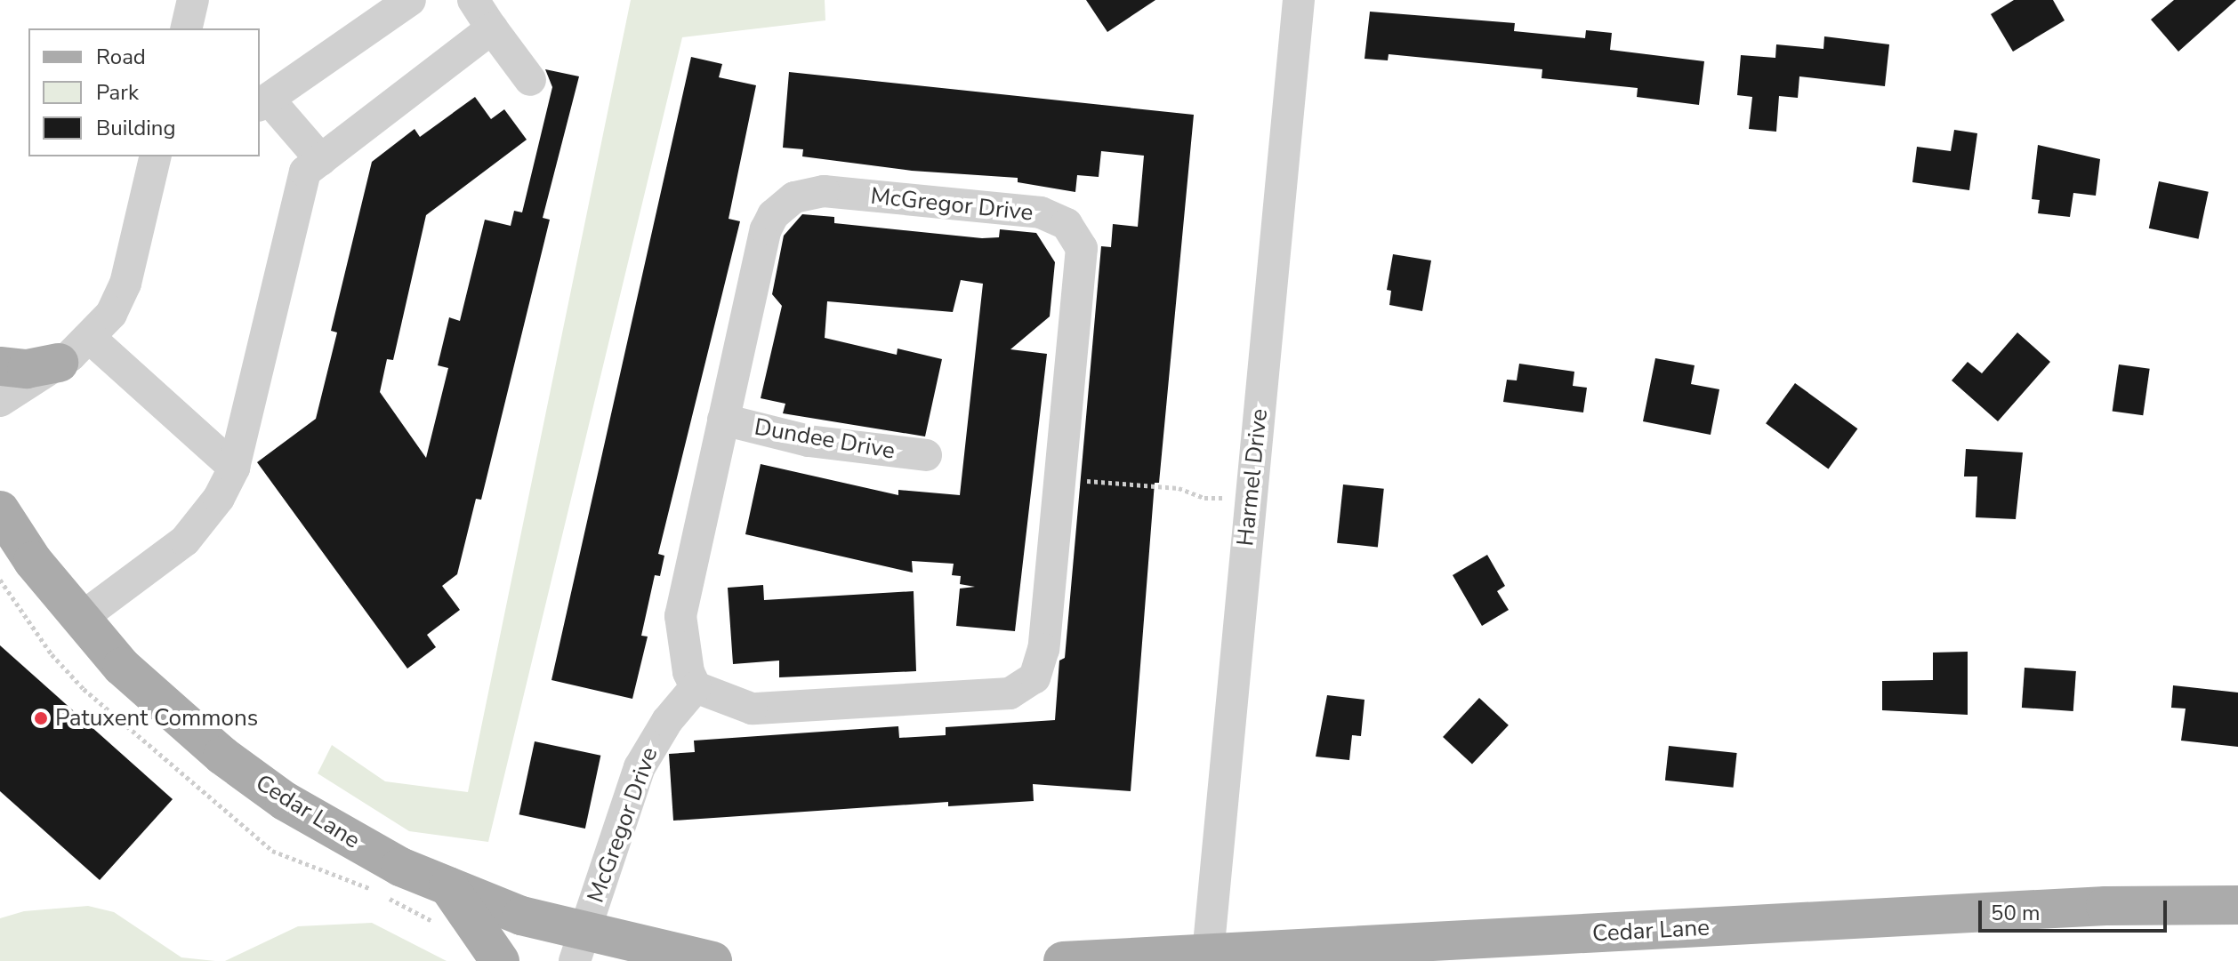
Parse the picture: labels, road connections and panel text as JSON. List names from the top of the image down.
{
  "streets": {
    "main road": ["Cedar Lane"],
    "street": ["McGregor Drive", "Dundee Drive", "Harmel Drive"]
  },
  "crossings": [
    ["McGregor Drive", "Dundee Drive"],
    ["McGregor Drive", "Cedar Lane"],
    ["Harmel Drive", "Cedar Lane"]
  ],
  "places": ["Patuxent Commons"],
  "legend": ["Road", "Park", "Building"],
  "scale_bar": "50 m"
}
